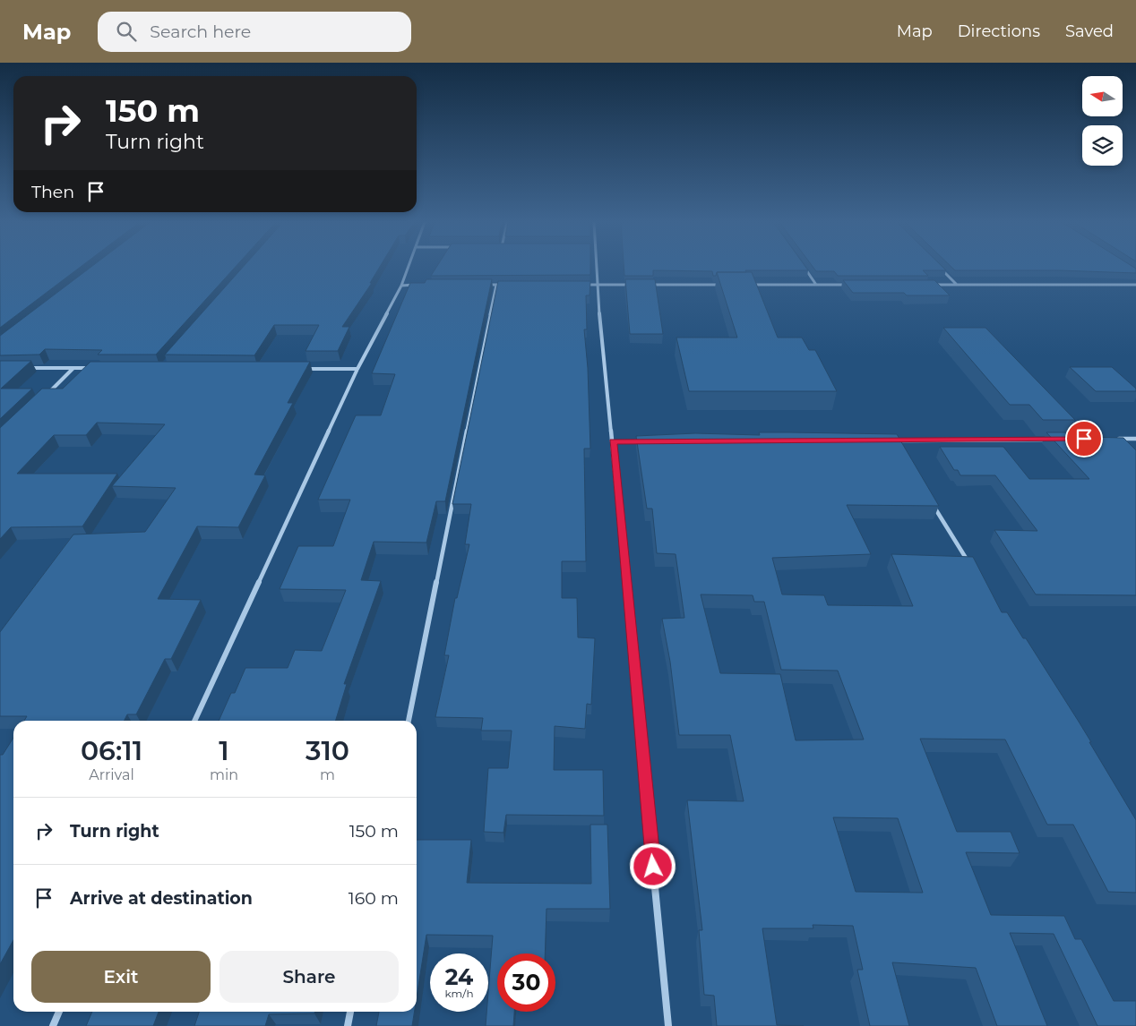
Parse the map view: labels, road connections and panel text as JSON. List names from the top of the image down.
{
  "north": "left",
  "page": {
    "header": "Map",
    "search": "Search here",
    "nav": ["Map", "Directions", "Saved"],
    "turn": ["150 m", "Turn right"],
    "then": "Then",
    "eta": [
      "06:11",
      "Arrival",
      "1",
      "min",
      "310",
      "m"
    ],
    "list": [
      {
        "name": "Turn right",
        "value": "150 m"
      },
      {
        "name": "Arrive at destination",
        "value": "160 m"
      }
    ],
    "buttons": ["Exit", "Share"],
    "speed": "24 km/h",
    "limit": "30"
  }
}
